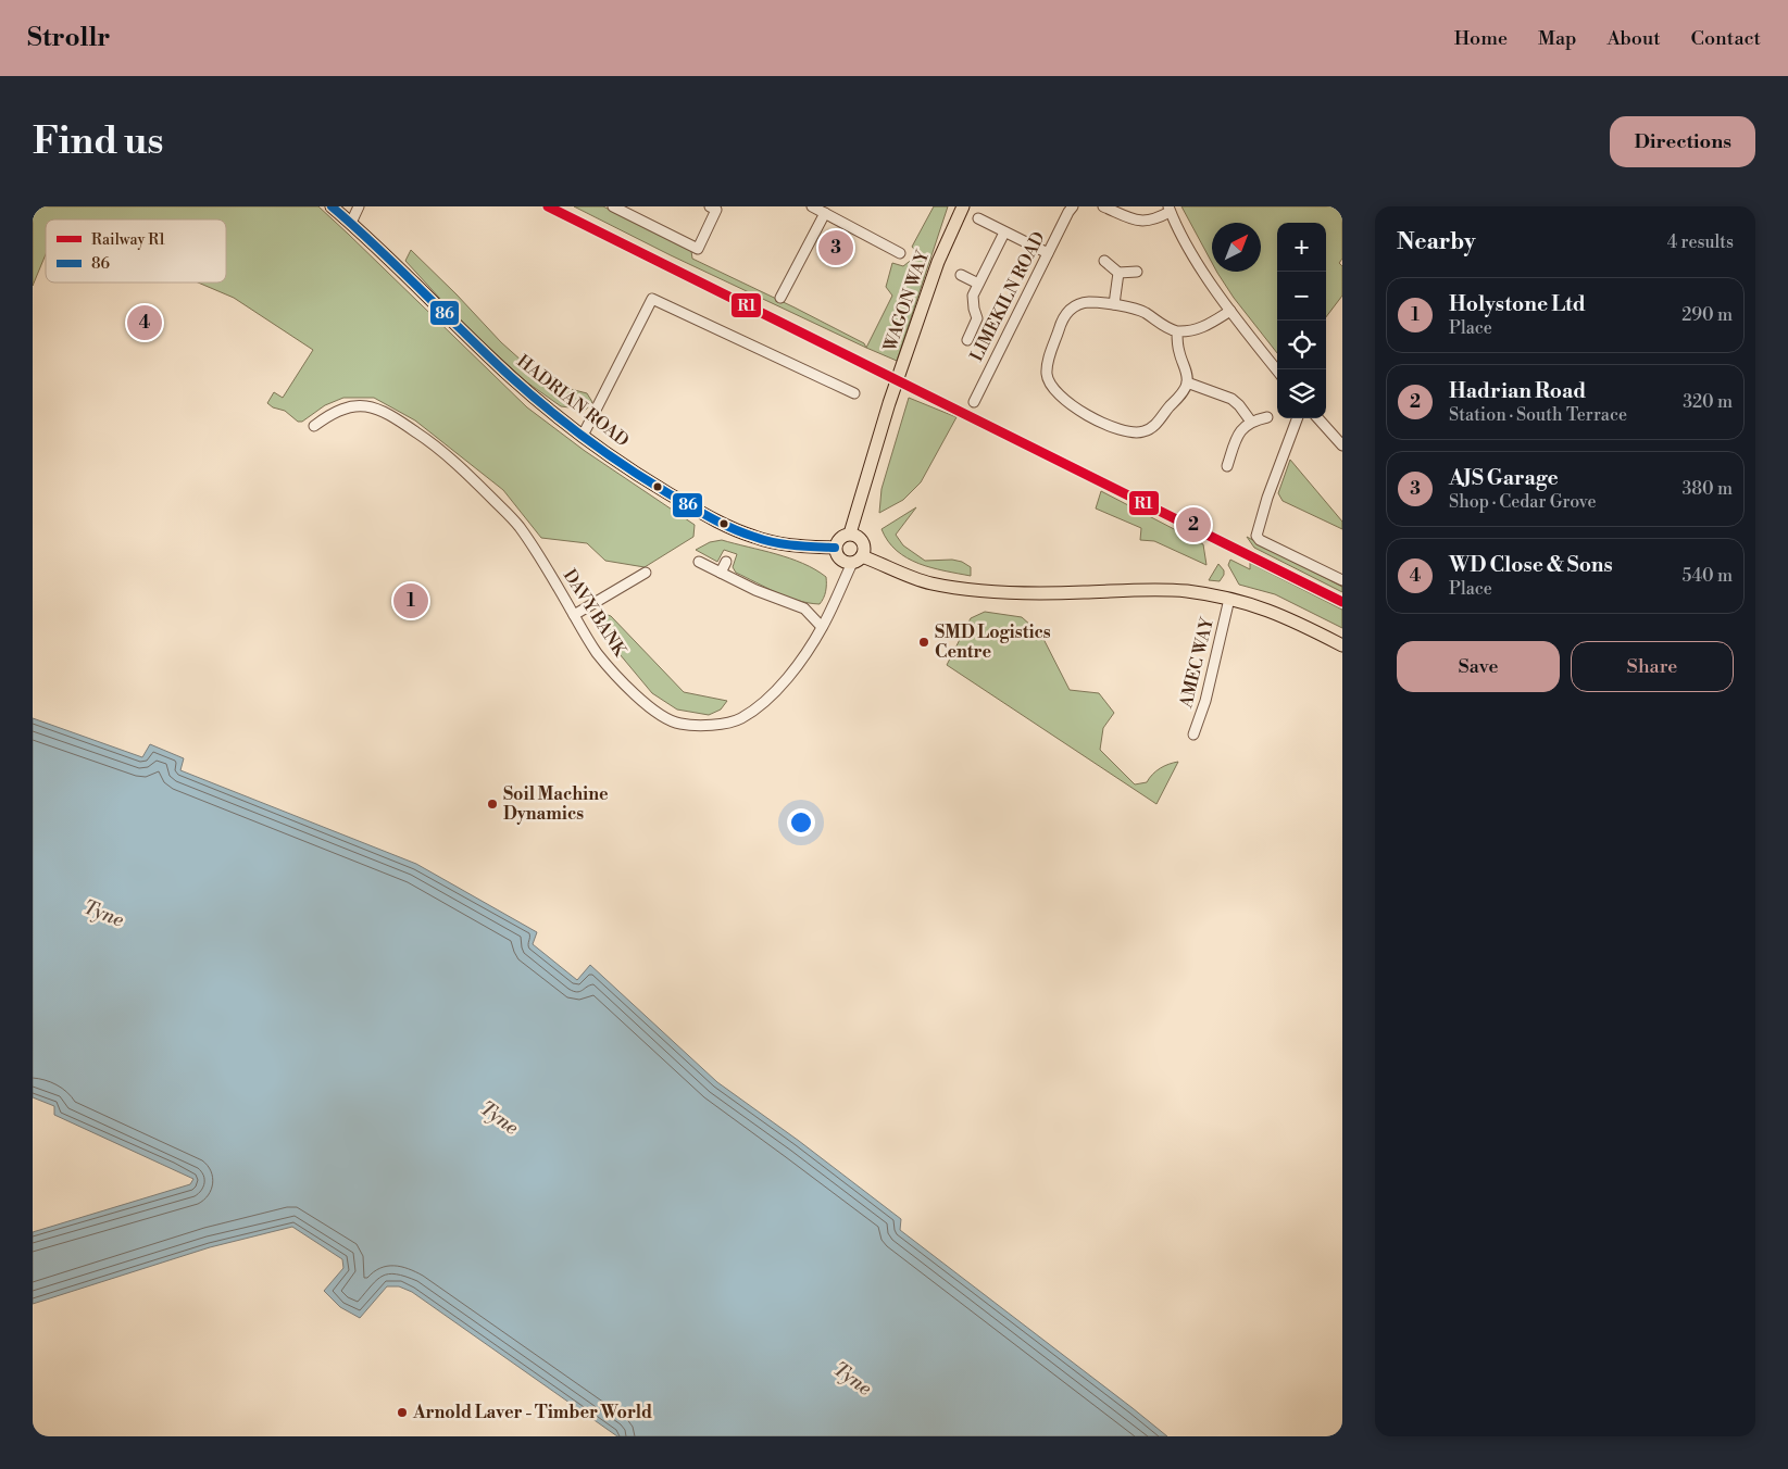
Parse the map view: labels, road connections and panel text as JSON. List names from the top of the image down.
{
  "streets": {
    "main road": ["WAGON WAY", "HADRIAN ROAD"],
    "street": ["LIMEKILN ROAD", "DAVY BANK", "AMEC WAY"]
  },
  "crossings": [
    ["WAGON WAY", "HADRIAN ROAD"],
    ["WAGON WAY", "DAVY BANK"],
    ["HADRIAN ROAD", "DAVY BANK"]
  ],
  "water": ["Tyne"],
  "places": ["SMD Logistics Centre", "Soil Machine Dynamics", "Arnold Laver - Timber World"],
  "lines": ["rail line R1", "transit line 86"],
  "legend": ["Railway R1", "86"],
  "north": "top right",
  "page": {
    "header": "Strollr",
    "nav": [
      "Home",
      "Map",
      "About",
      "Contact"
    ],
    "buttons": [
      "Directions",
      ["Save", "Share"]
    ],
    "title": "Find us",
    "heading": ["Nearby", "4 results"],
    "map_buttons": ["+", "−"],
    "pins": [
      "3",
      "4",
      "2",
      "1"
    ],
    "list": [
      {
        "mark": "1",
        "name": "Holystone Ltd",
        "note": "Place",
        "value": "290 m"
      },
      {
        "mark": "2",
        "name": "Hadrian Road",
        "note": "Station · South Terrace",
        "value": "320 m"
      },
      {
        "mark": "3",
        "name": "AJS Garage",
        "note": "Shop · Cedar Grove",
        "value": "380 m"
      },
      {
        "mark": "4",
        "name": "WD Close & Sons",
        "note": "Place",
        "value": "540 m"
      }
    ]
  }
}
